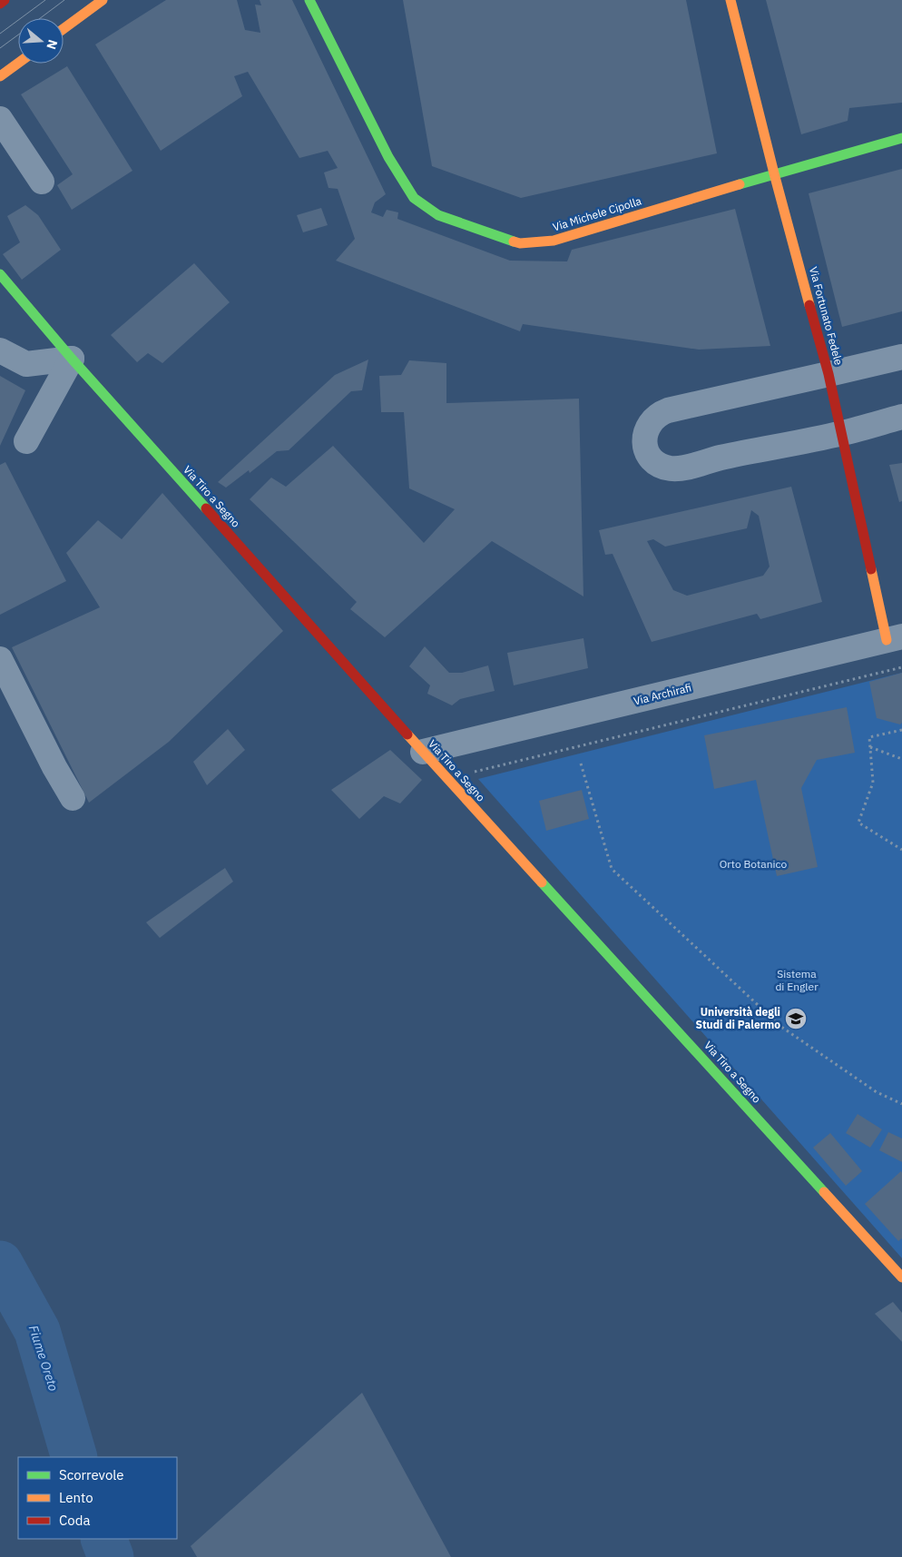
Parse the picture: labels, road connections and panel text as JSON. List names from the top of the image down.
{
  "streets": {
    "street": [
      "Via Michele Cipolla",
      "Via Fortunato Fedele",
      "Via Tiro a Segno",
      "Via Archirafi"
    ]
  },
  "crossings": [
    ["Via Michele Cipolla", "Via Fortunato Fedele"],
    ["Via Fortunato Fedele", "Via Archirafi"],
    ["Via Tiro a Segno", "Via Archirafi"]
  ],
  "water": ["Fiume Oreto"],
  "parks": ["Orto Botanico", "Sistema di Engler"],
  "places": {
    "school or university": ["Università degli Studi di Palermo"]
  },
  "legend": ["Scorrevole", "Lento", "Coda"],
  "north": "right"
}
